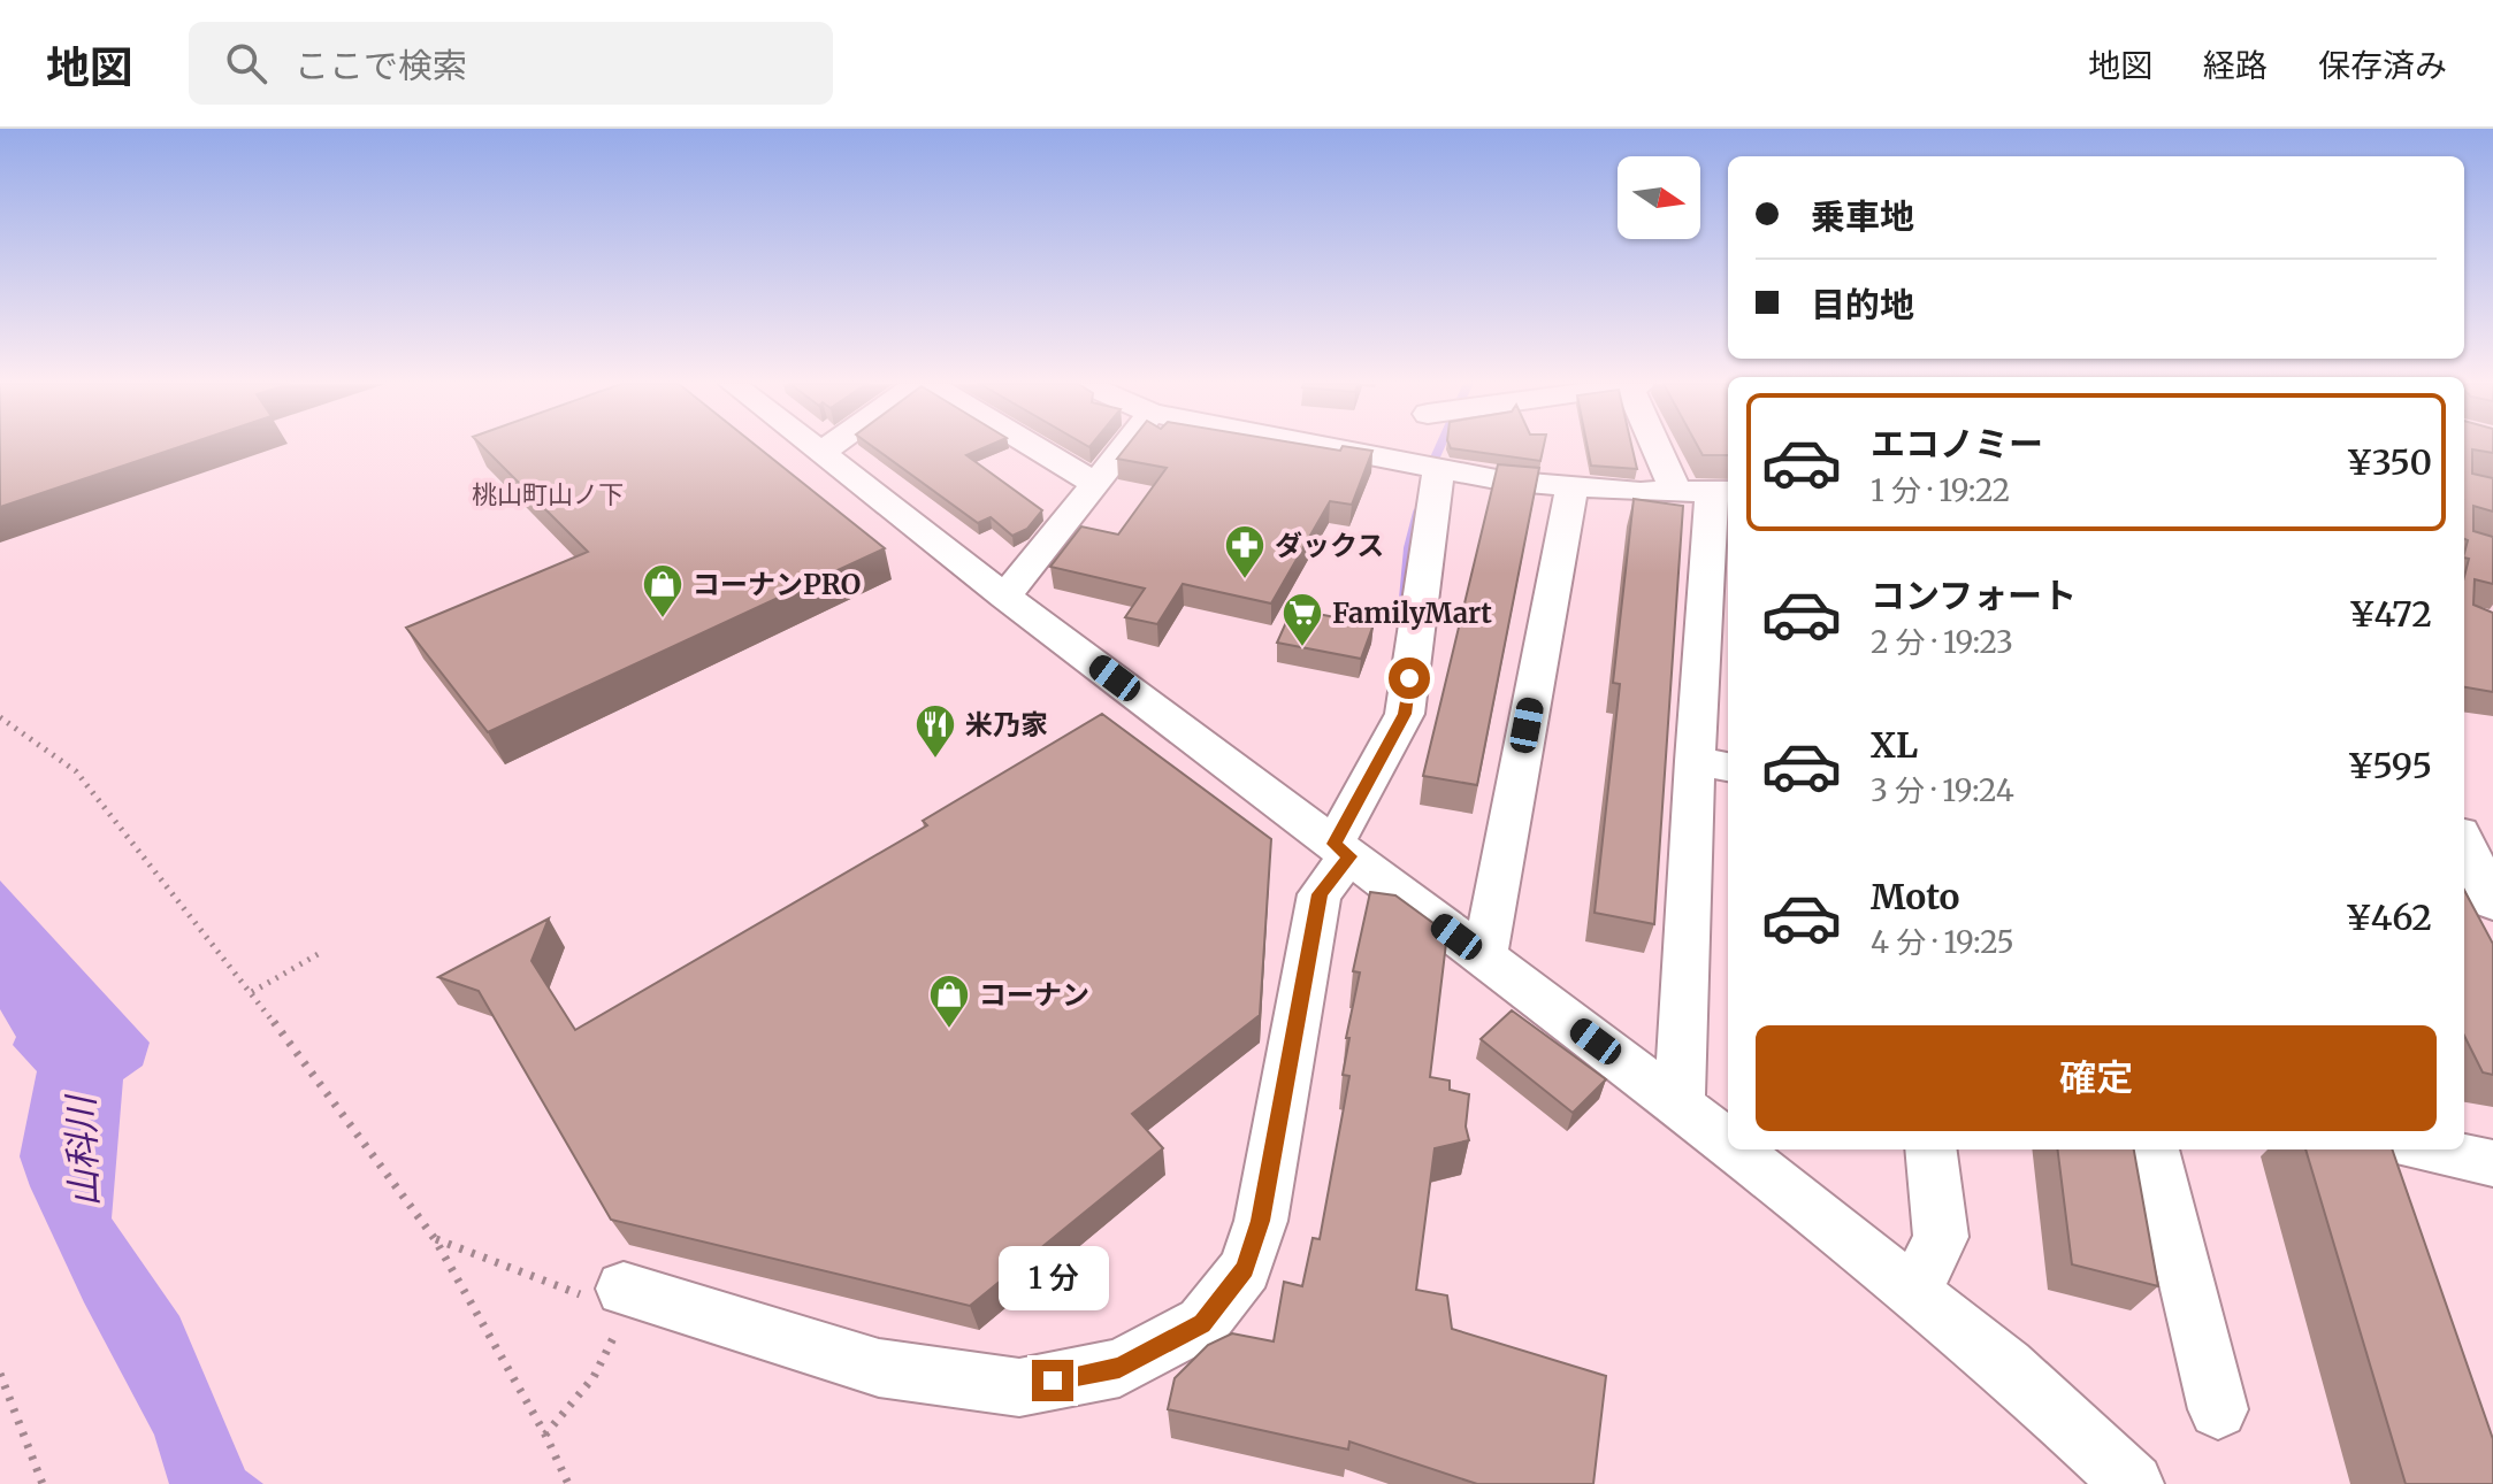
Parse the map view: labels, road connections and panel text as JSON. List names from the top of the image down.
{
  "districts": ["桃山町山ノ下"],
  "water": ["山科川"],
  "places": {
    "pharmacy": ["ダックス"],
    "shop": ["コーナンPRO", "コーナン"],
    "supermarket": ["FamilyMart"],
    "restaurant": ["米乃家"]
  },
  "north": "right",
  "page": {
    "header": "地図",
    "search": "ここで検索",
    "nav": ["地図", "経路", "保存済み"],
    "banner": ["乗車地", "目的地"],
    "list": [
      {
        "name": "エコノミー",
        "note": "1 分 · 19:22",
        "value": "¥350"
      },
      {
        "name": "コンフォート",
        "note": "2 分 · 19:23",
        "value": "¥472"
      },
      {
        "name": "XL",
        "note": "3 分 · 19:24",
        "value": "¥595"
      },
      {
        "name": "Moto",
        "note": "4 分 · 19:25",
        "value": "¥462"
      }
    ],
    "buttons": "確定",
    "bubble": "1 分"
  }
}
